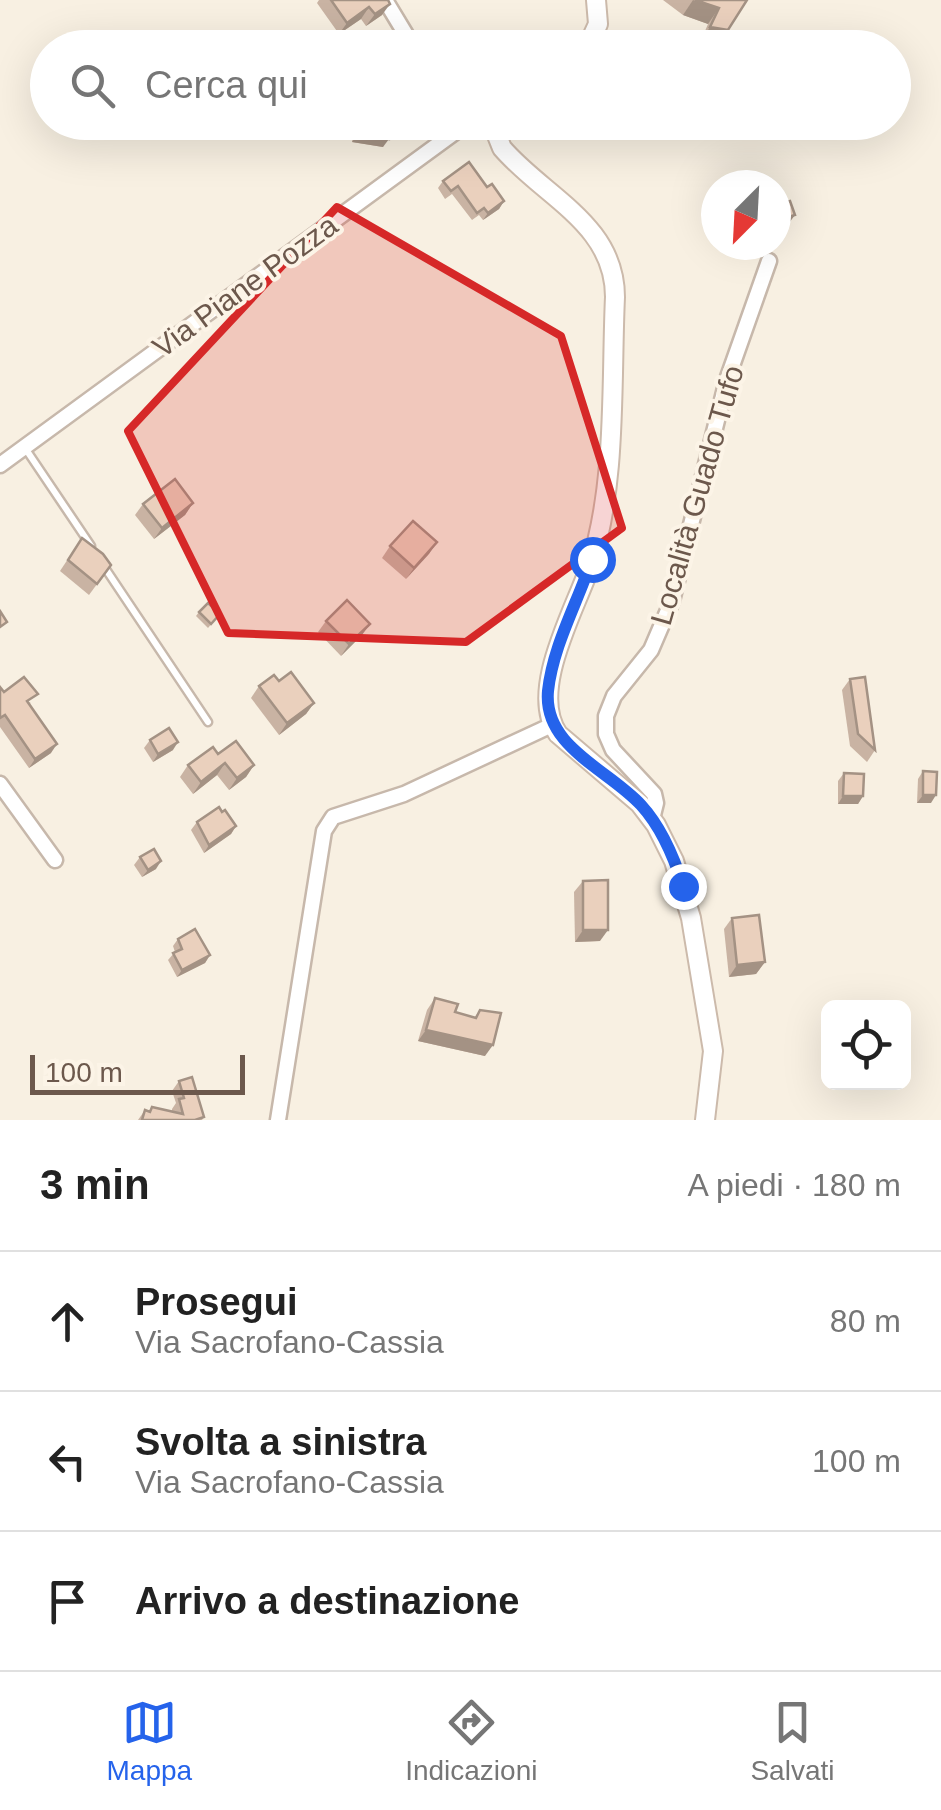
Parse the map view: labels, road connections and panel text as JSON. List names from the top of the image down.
{
  "streets": {
    "street": ["Via Piane Pozza", "Località Guado Tufo"]
  },
  "scale_bar": "100 m",
  "north": "bottom left",
  "page": {
    "search": "Cerca qui",
    "scale": "100 m",
    "heading": ["3 min", "A piedi · 180 m"],
    "list": [
      ["Prosegui", "Via Sacrofano-Cassia", "80 m"],
      ["Svolta a sinistra", "Via Sacrofano-Cassia", "100 m"],
      "Arrivo a destinazione"
    ],
    "nav": ["Mappa", "Indicazioni", "Salvati"]
  }
}
